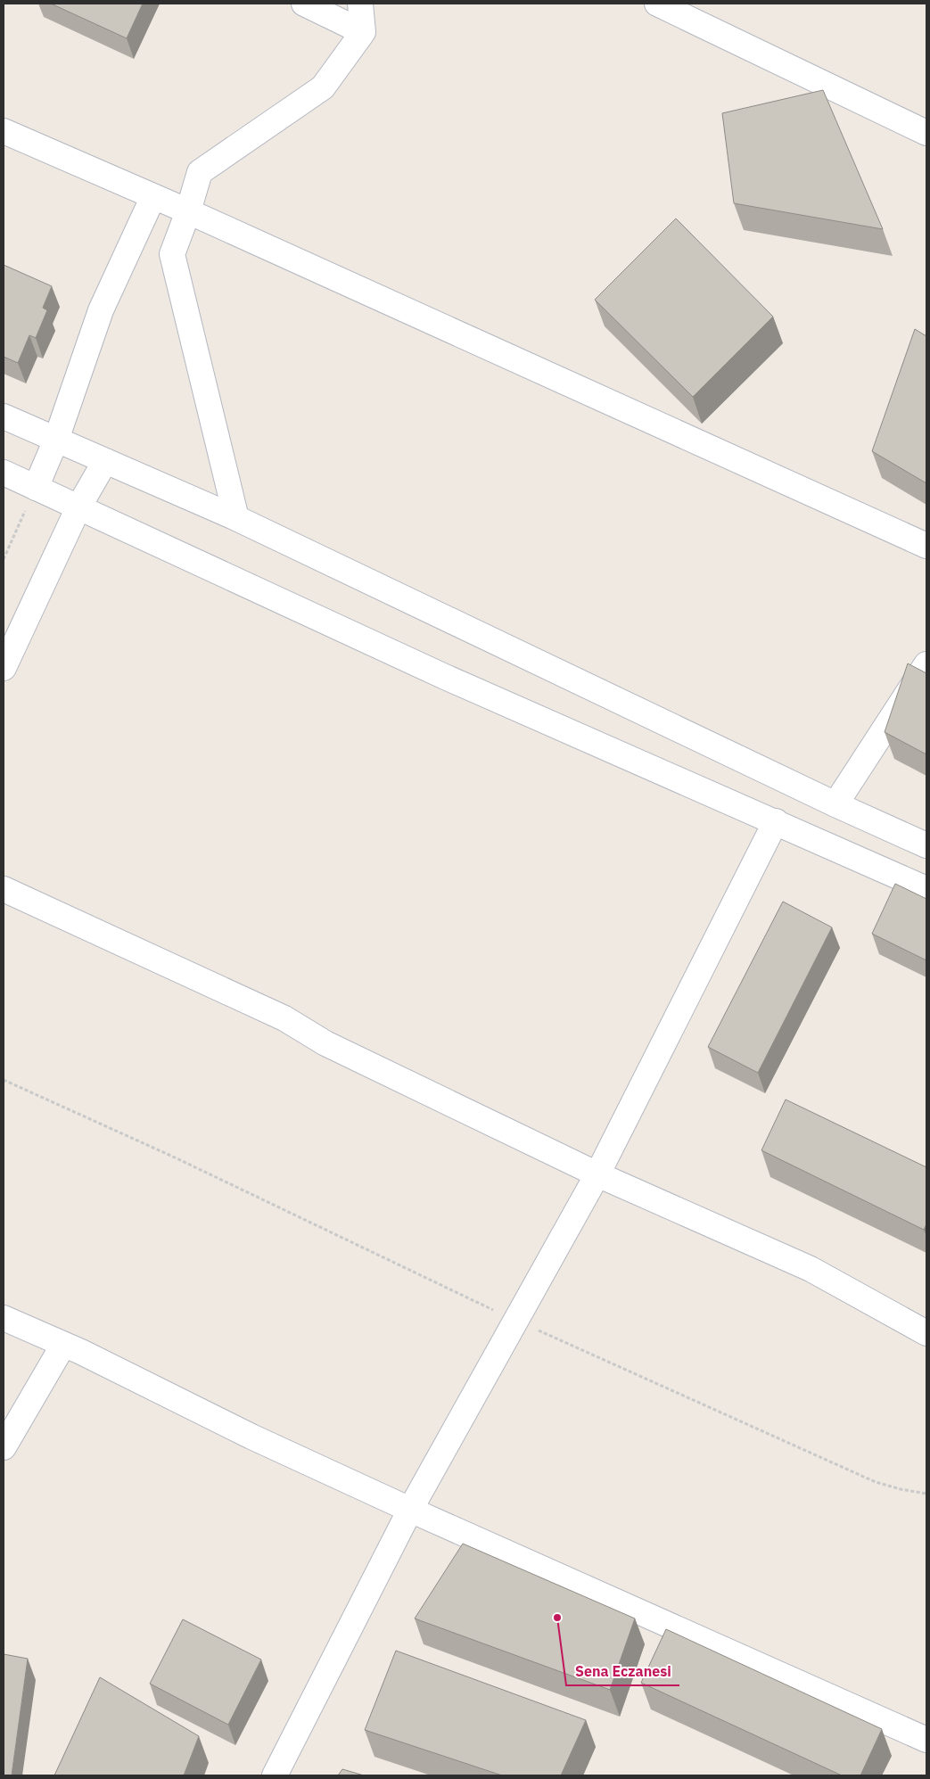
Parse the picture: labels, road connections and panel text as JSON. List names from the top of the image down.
{
  "places": ["Sena Eczanesi"]
}
